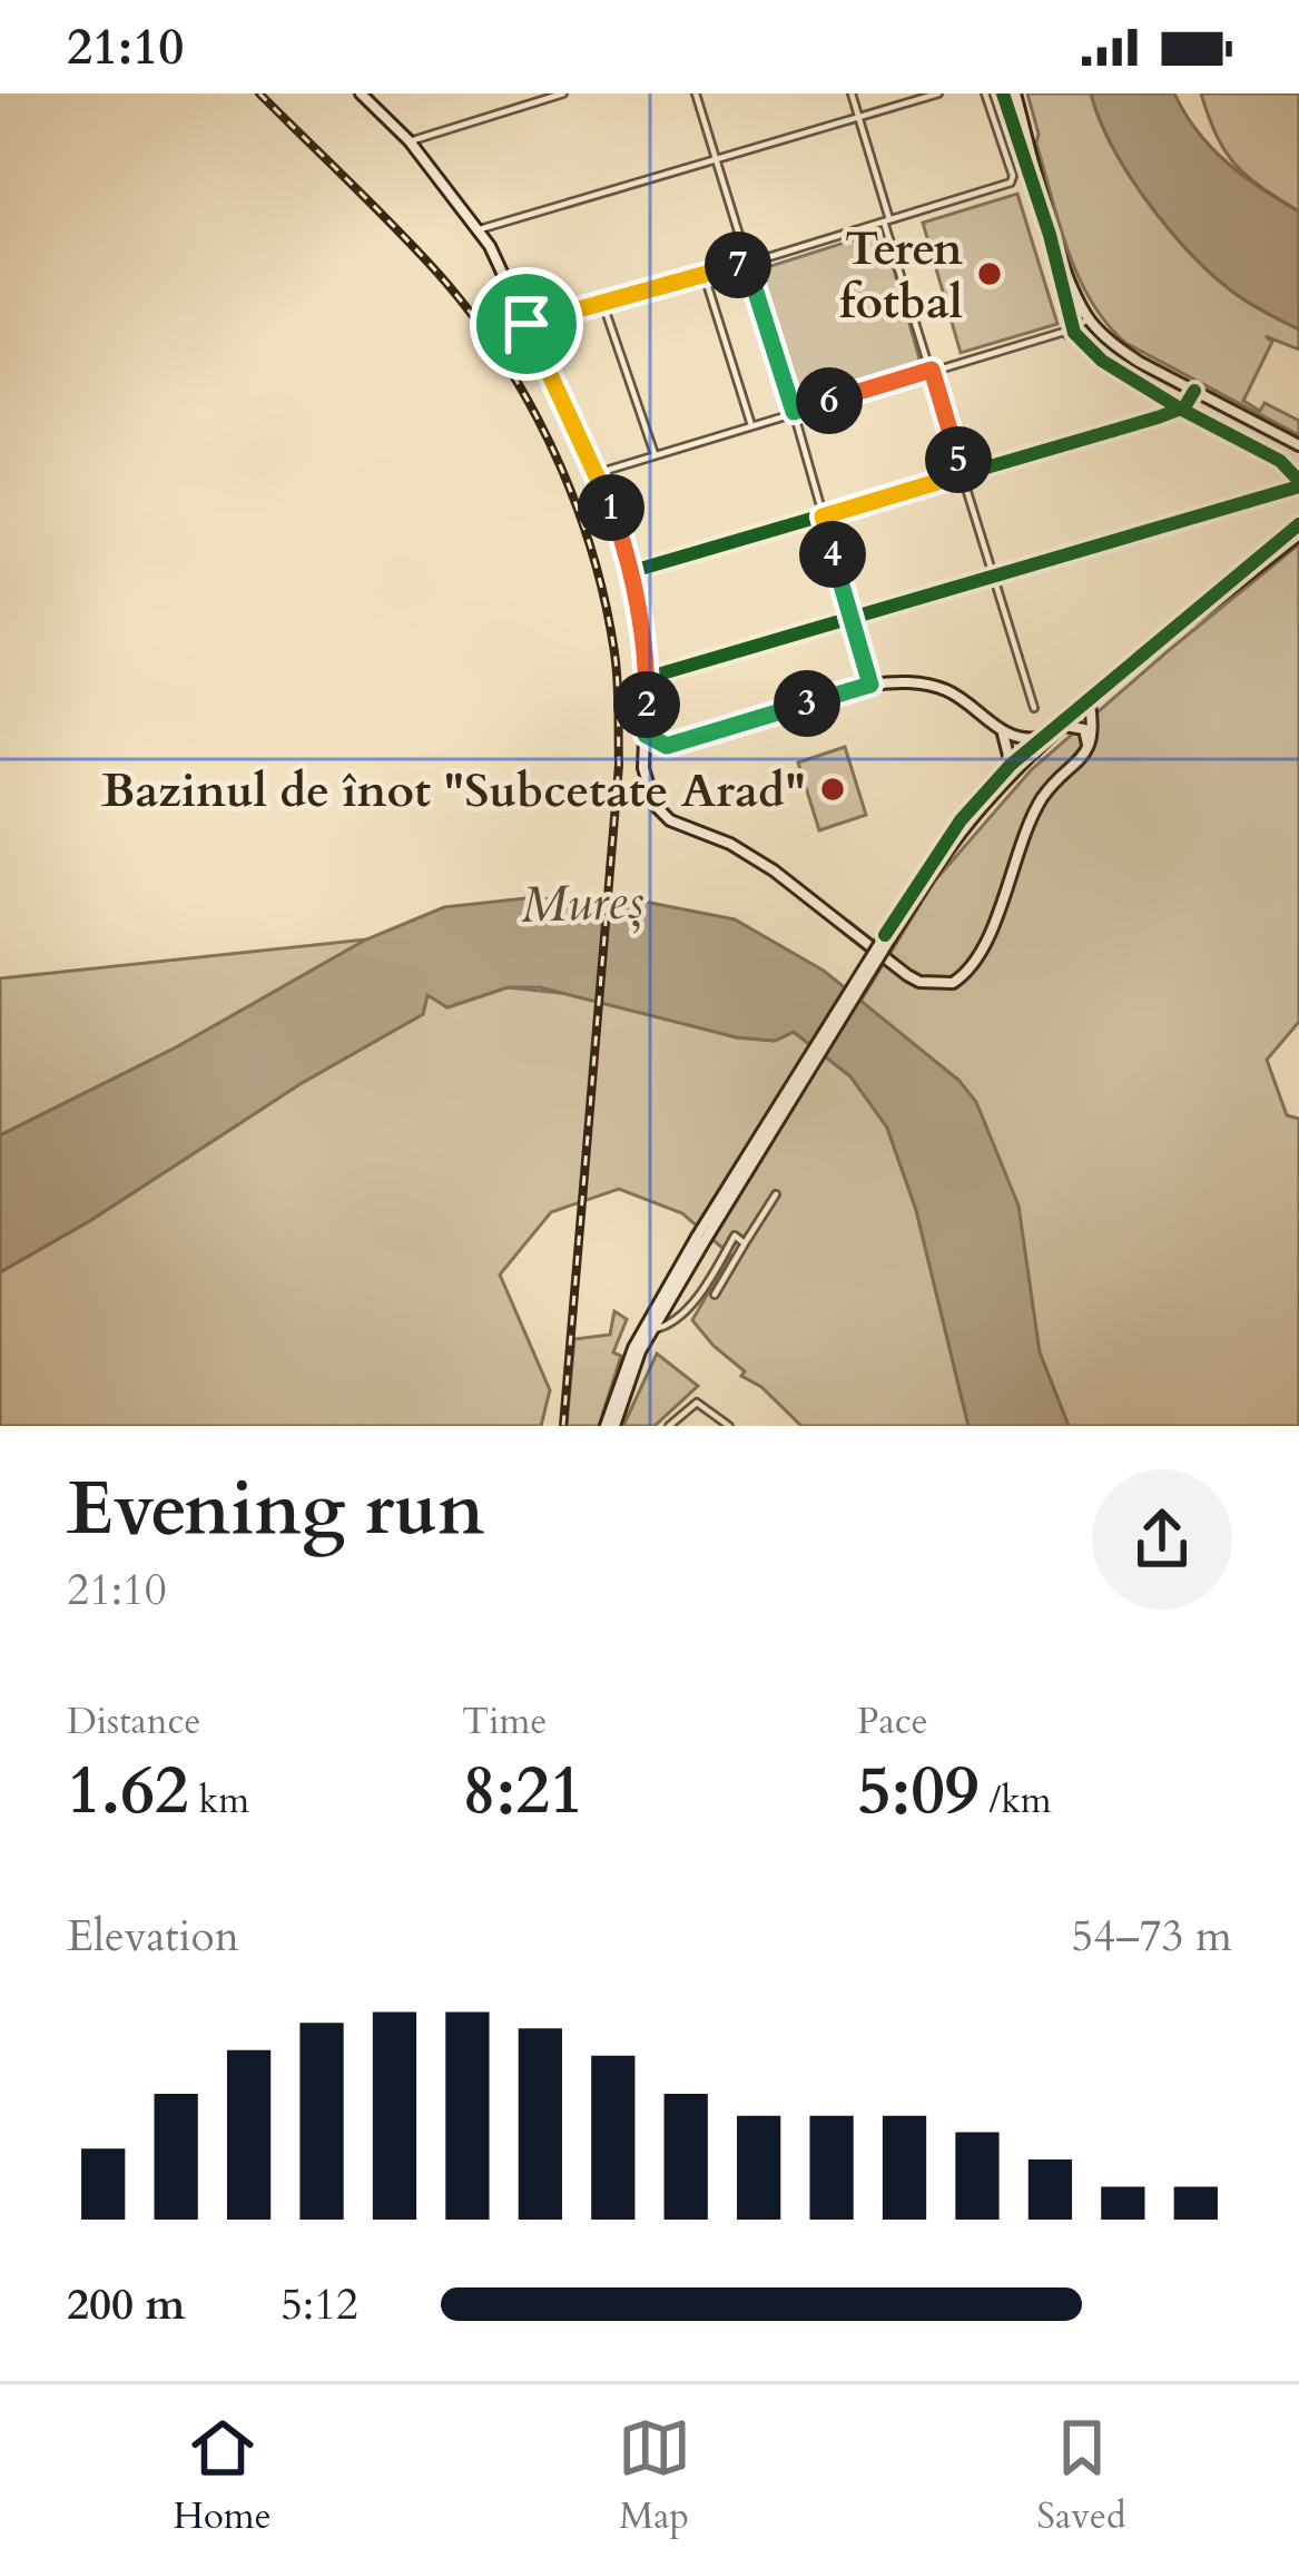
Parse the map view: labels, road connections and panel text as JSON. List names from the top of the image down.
{
  "water": ["Mureș"],
  "places": ["Teren fotbal", "Bazinul de înot \"Subcetate Arad\""],
  "page": {
    "status": "21:10",
    "pins": [
      "7",
      "6",
      "5",
      "1",
      "4",
      "3",
      "2"
    ],
    "heading": ["Evening run", "21:10"],
    "stats": [
      ["Distance", "1.62 km"],
      ["Time", "8:21"],
      ["Pace", "5:09 /km"]
    ],
    "chart": ["Elevation", "54–73 m"],
    "list": [
      {
        "name": "200 m",
        "note": "5:12"
      }
    ],
    "tabs": ["Home", "Map", "Saved"]
  }
}
